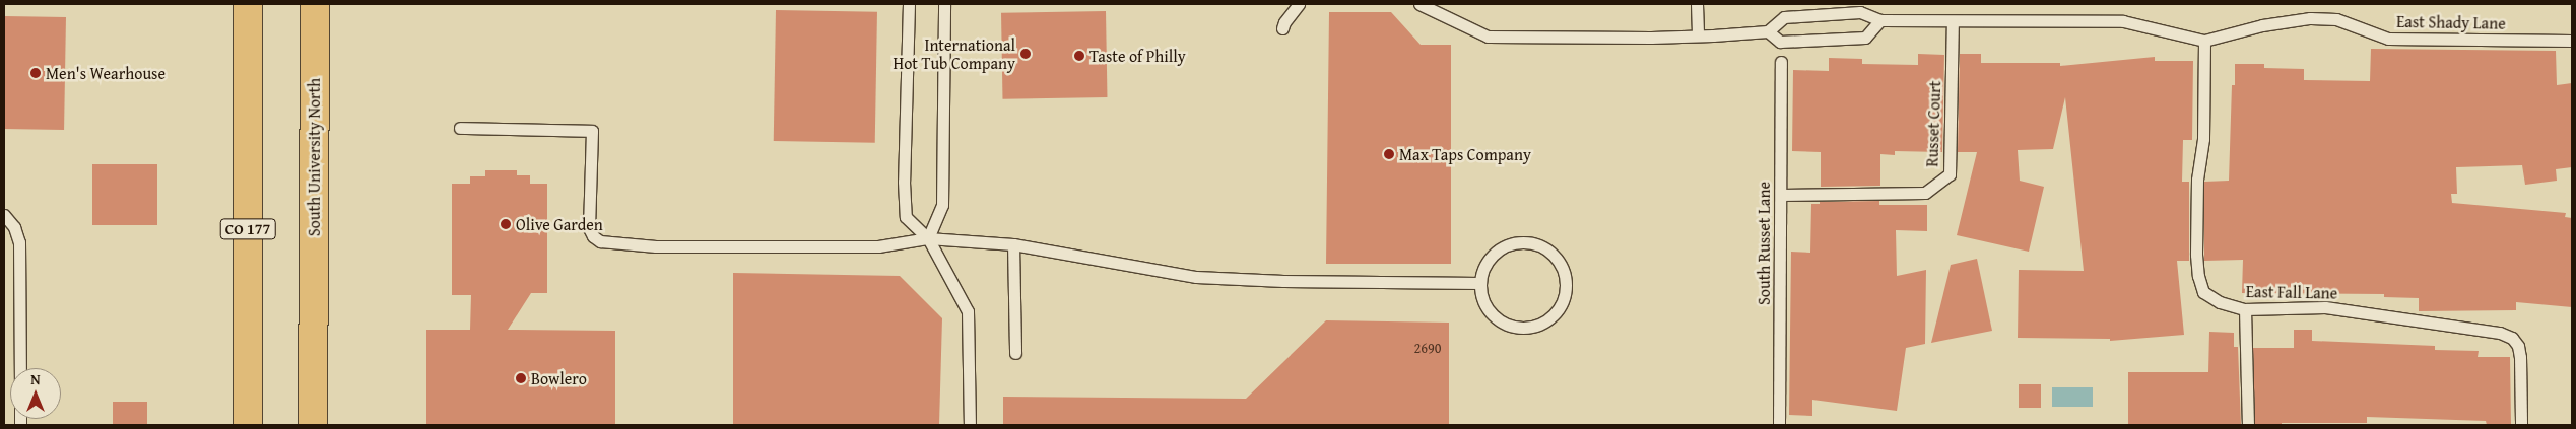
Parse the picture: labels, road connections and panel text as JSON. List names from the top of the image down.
{
  "streets": {
    "main road": ["South University North", "CO 177"],
    "lane": [
      "East Shady Lane",
      "Russet Court",
      "South Russet Lane",
      "East Fall Lane"
    ]
  },
  "crossings": [
    ["East Shady Lane", "Russet Court"],
    ["East Shady Lane", "East Fall Lane"],
    ["Russet Court", "South Russet Lane"]
  ],
  "places": [
    "International Hot Tub Company",
    "Taste of Philly",
    "Men's Wearhouse",
    "Max Taps Company",
    "Olive Garden",
    "Bowlero"
  ],
  "house_numbers": ["2690"],
  "north": "top"
}
